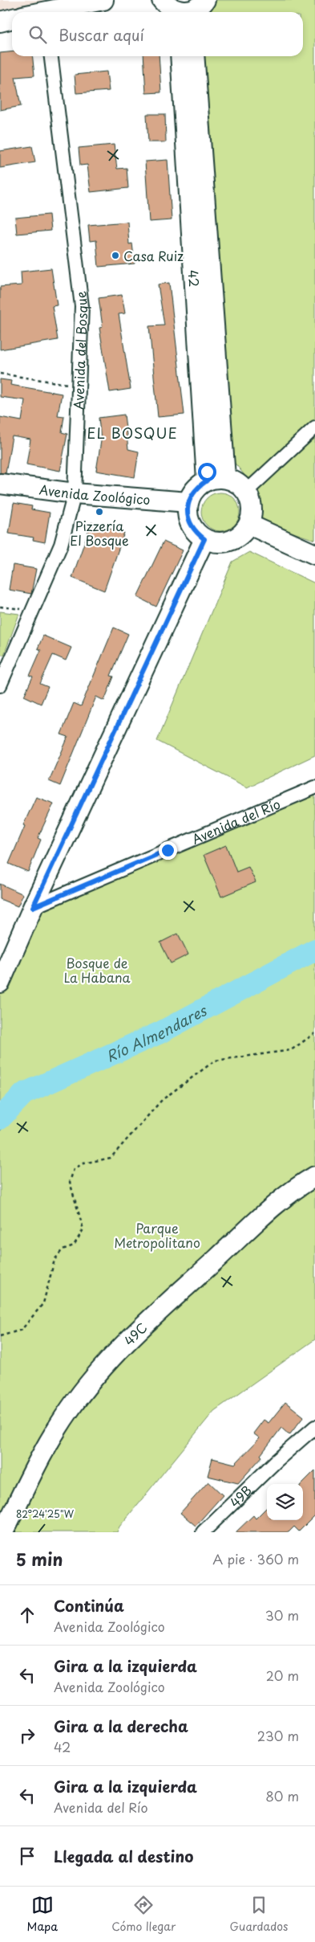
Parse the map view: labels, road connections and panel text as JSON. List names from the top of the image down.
{
  "streets": {
    "street": [
      "42",
      "Avenida del Bosque",
      "Avenida Zoológico",
      "Avenida del Río",
      "49C",
      "49B"
    ]
  },
  "crossings": [
    ["42", "Avenida Zoológico"],
    ["Avenida del Bosque", "Avenida Zoológico"]
  ],
  "districts": ["EL BOSQUE"],
  "water": ["Río Almendares"],
  "parks": ["Bosque de La Habana", "Parque Metropolitano"],
  "places": ["Casa Ruiz", "Pizzería El Bosque"],
  "page": {
    "search": "Buscar aquí",
    "heading": ["5 min", "A pie · 360 m"],
    "list": [
      ["Continúa", "Avenida Zoológico", "30 m"],
      ["Gira a la izquierda", "Avenida Zoológico", "20 m"],
      ["Gira a la derecha", "42", "230 m"],
      ["Gira a la izquierda", "Avenida del Río", "80 m"],
      "Llegada al destino"
    ],
    "nav": ["Mapa", "Cómo llegar", "Guardados"]
  },
  "coordinates": ["82°24'25\"W"]
}
